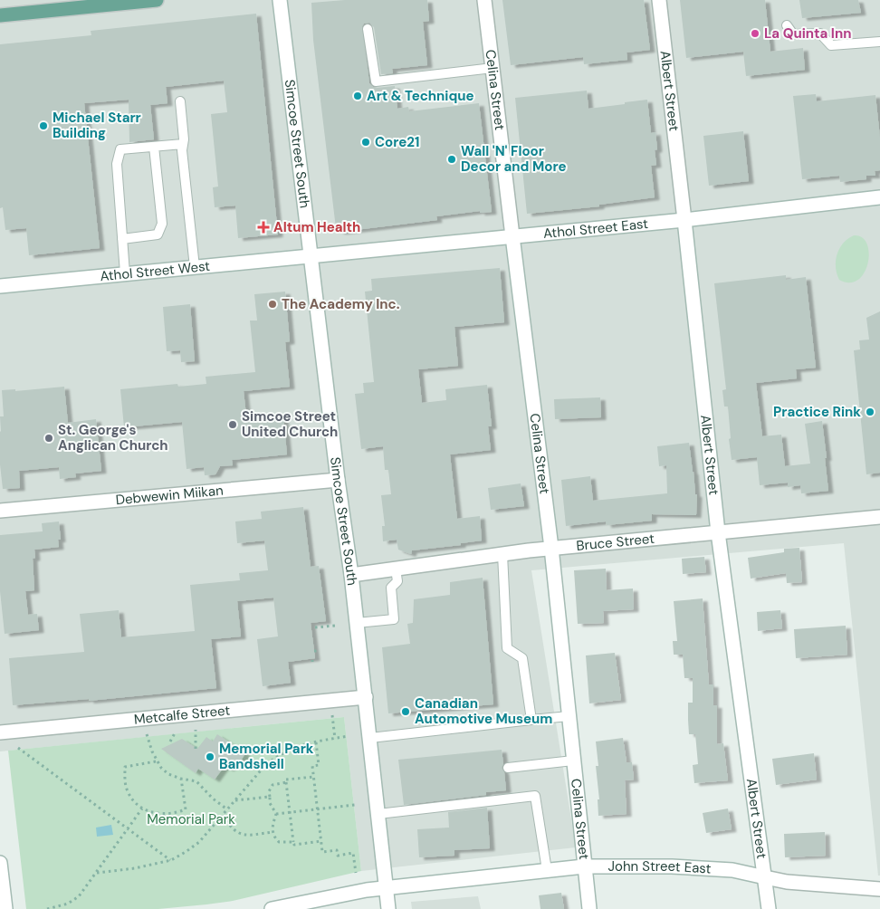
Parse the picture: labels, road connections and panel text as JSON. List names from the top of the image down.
{
  "streets": {
    "street": [
      "Celina Street",
      "Albert Street",
      "Simcoe Street South",
      "Athol Street East",
      "Athol Street West",
      "Debwewin Miikan",
      "Bruce Street",
      "Metcalfe Street",
      "John Street East"
    ]
  },
  "crossings": [
    ["Celina Street", "Athol Street East"],
    ["Celina Street", "Bruce Street"],
    ["Celina Street", "John Street East"],
    ["Albert Street", "Athol Street East"],
    ["Albert Street", "Bruce Street"],
    ["Albert Street", "John Street East"],
    ["Simcoe Street South", "Athol Street East"],
    ["Simcoe Street South", "Athol Street West"],
    ["Simcoe Street South", "Debwewin Miikan"],
    ["Simcoe Street South", "Bruce Street"],
    ["Simcoe Street South", "Metcalfe Street"],
    ["Simcoe Street South", "John Street East"],
    ["Athol Street East", "Athol Street West"]
  ],
  "parks": ["Memorial Park"],
  "places": {
    "other": [
      "La Quinta Inn",
      "Art & Technique",
      "Michael Starr Building",
      "Core21",
      "Wall 'N' Floor Decor and More",
      "The Academy Inc.",
      "Practice Rink",
      "Simcoe Street United Church",
      "St. George's Anglican Church",
      "Canadian Automotive Museum",
      "Memorial Park Bandshell"
    ],
    "health": ["Altum Health"]
  }
}
